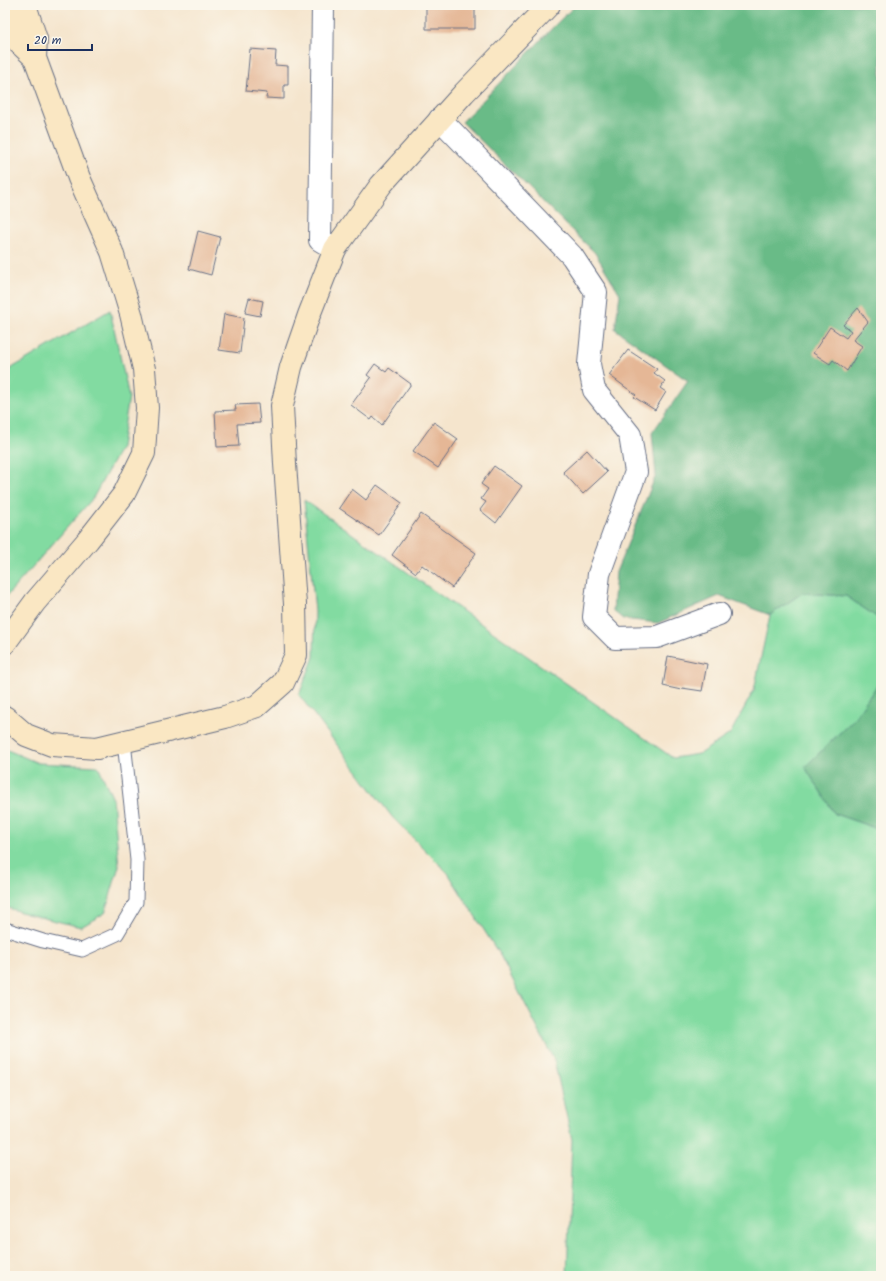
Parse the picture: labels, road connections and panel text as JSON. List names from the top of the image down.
{
  "scale_bar": "20 m"
}
